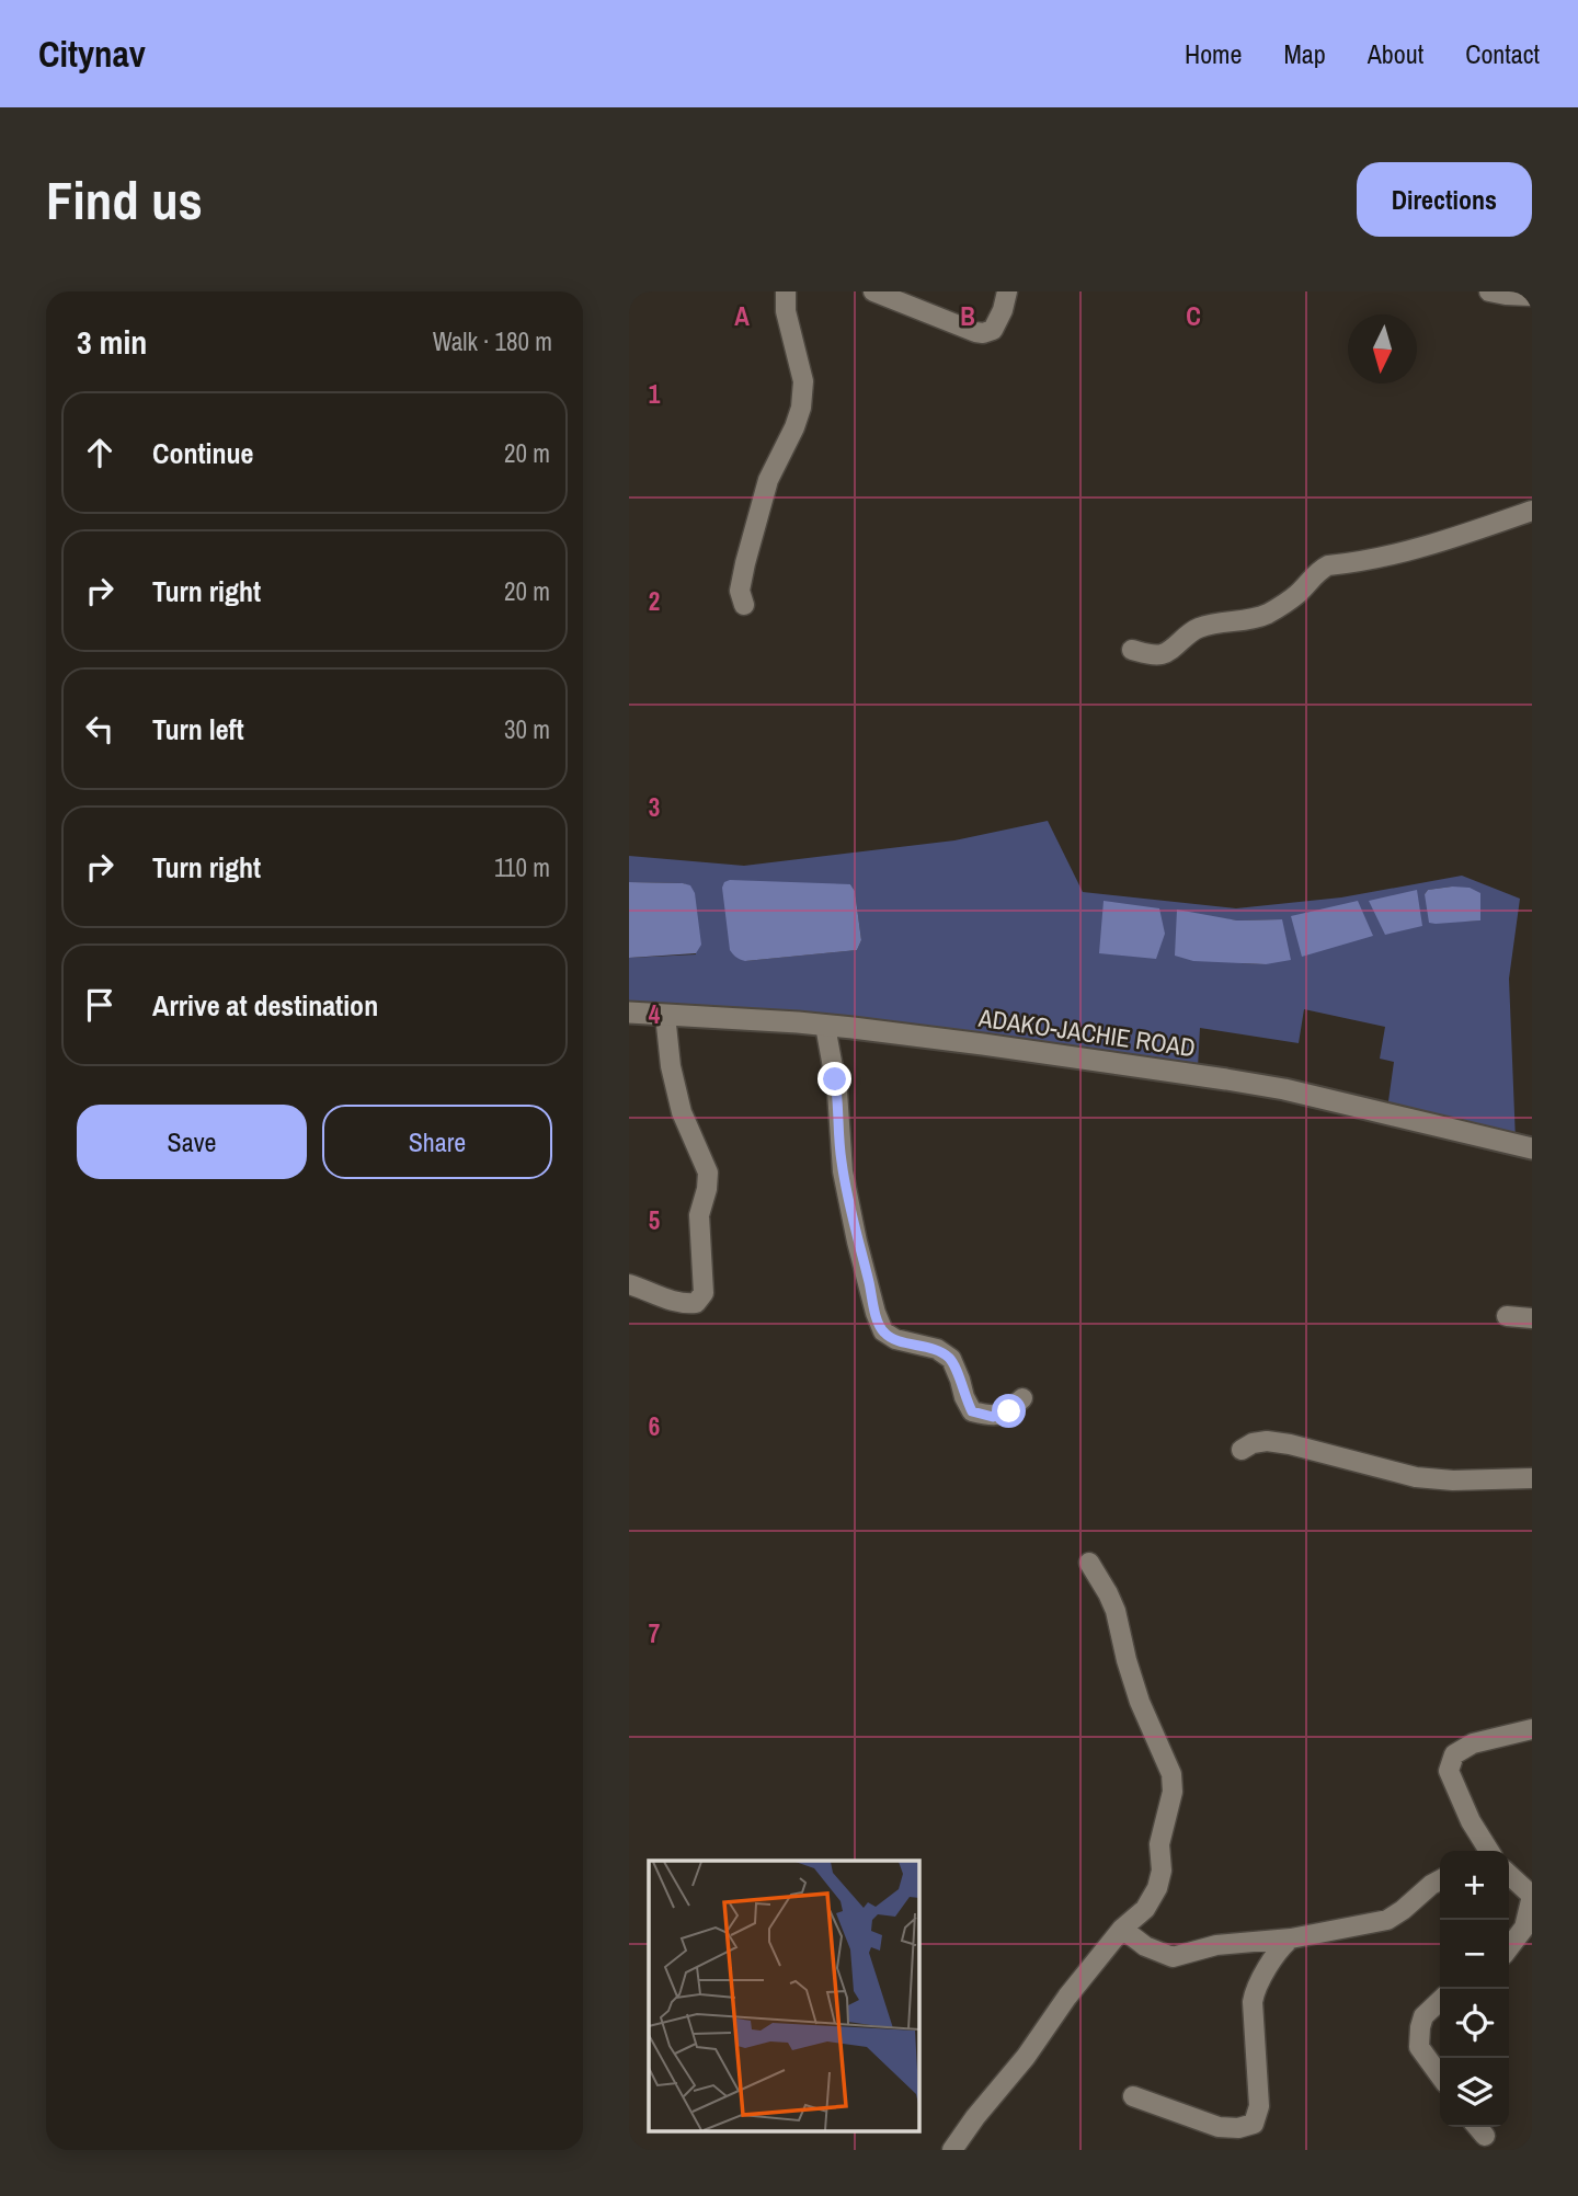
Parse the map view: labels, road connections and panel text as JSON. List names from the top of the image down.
{
  "streets": {
    "street": ["ADAKO-JACHIE ROAD"]
  },
  "north": "bottom",
  "page": {
    "header": "Citynav",
    "nav": [
      "Home",
      "Map",
      "About",
      "Contact"
    ],
    "buttons": [
      "Directions",
      ["Save", "Share"]
    ],
    "title": "Find us",
    "heading": ["3 min", "Walk · 180 m"],
    "list": [
      ["Continue", "20 m"],
      ["Turn right", "20 m"],
      ["Turn left", "30 m"],
      ["Turn right", "110 m"],
      "Arrive at destination"
    ],
    "map_buttons": ["+", "−"]
  },
  "grid": {
    "columns": ["A", "B", "C"],
    "rows": [
      "1",
      "2",
      "3",
      "4",
      "5",
      "6",
      "7"
    ]
  }
}
